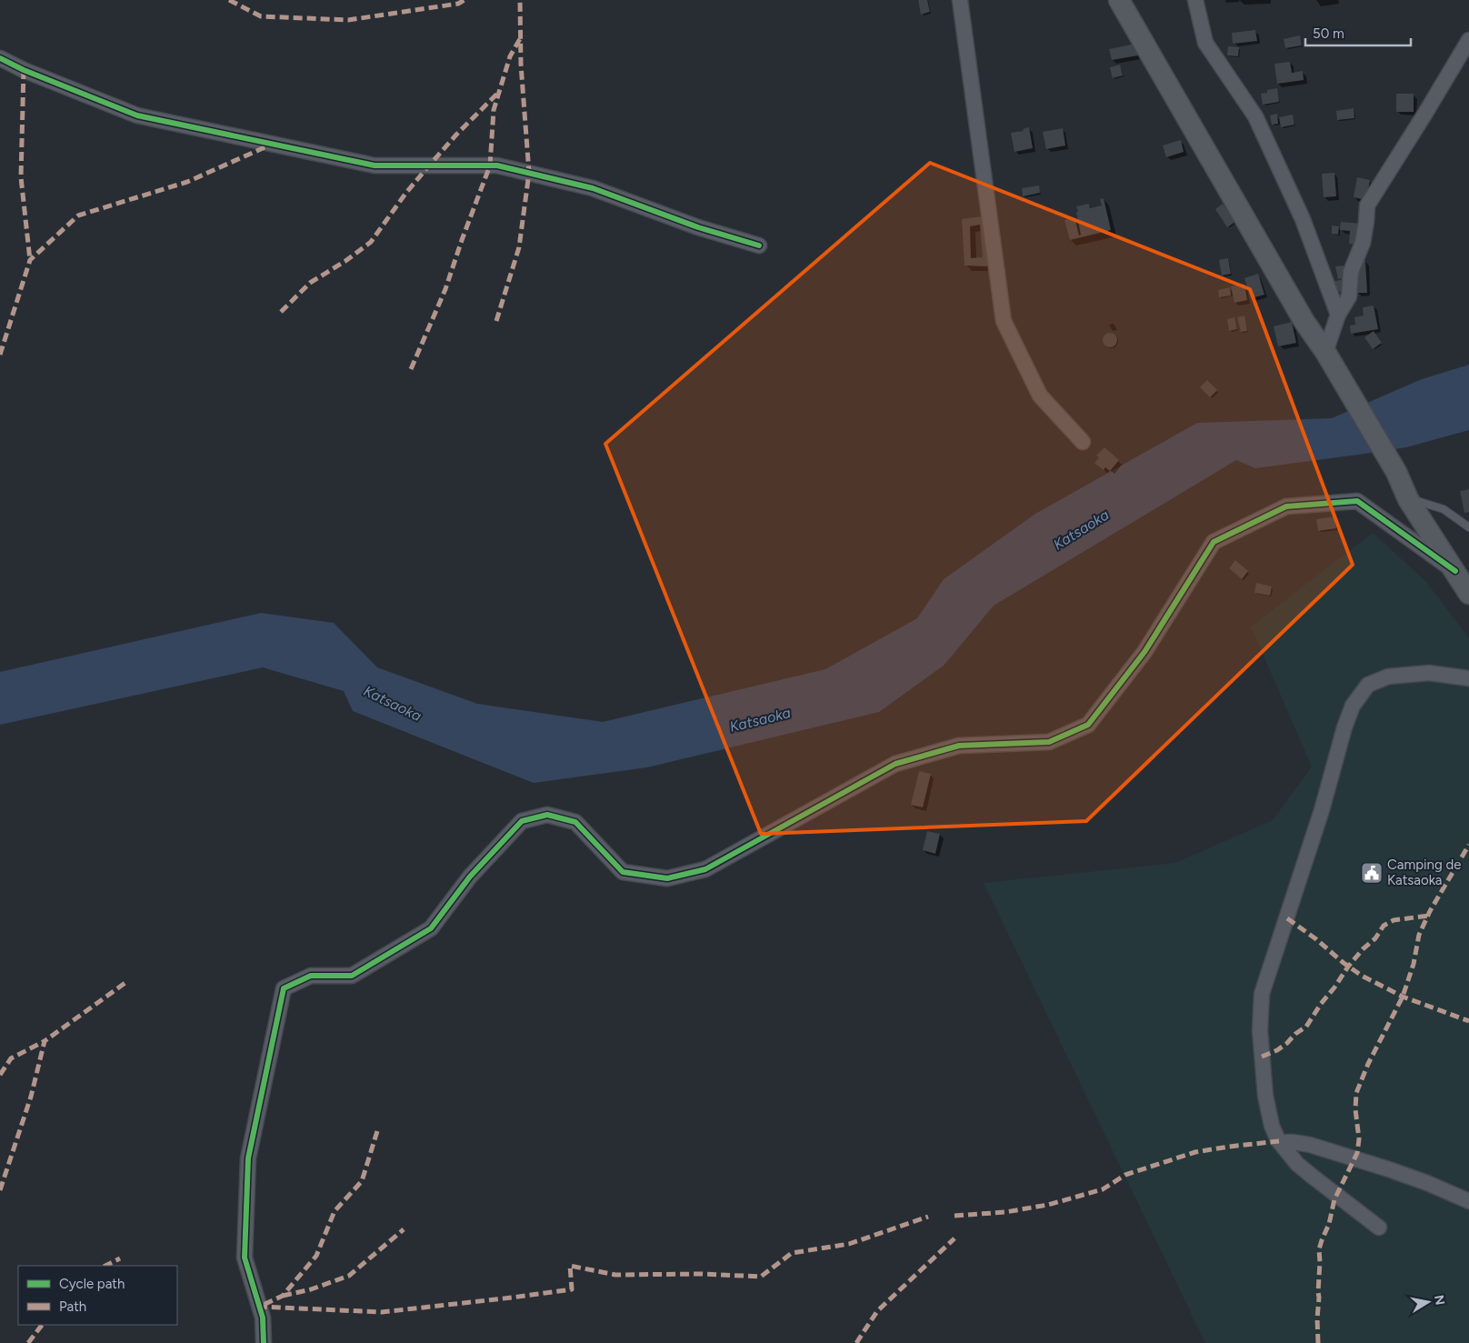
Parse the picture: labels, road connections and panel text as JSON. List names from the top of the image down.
{
  "water": ["Katsaoka"],
  "places": {
    "public building": ["Camping de Katsaoka"]
  },
  "legend": ["Cycle path", "Path"],
  "scale_bar": "50 m",
  "north": "right"
}
